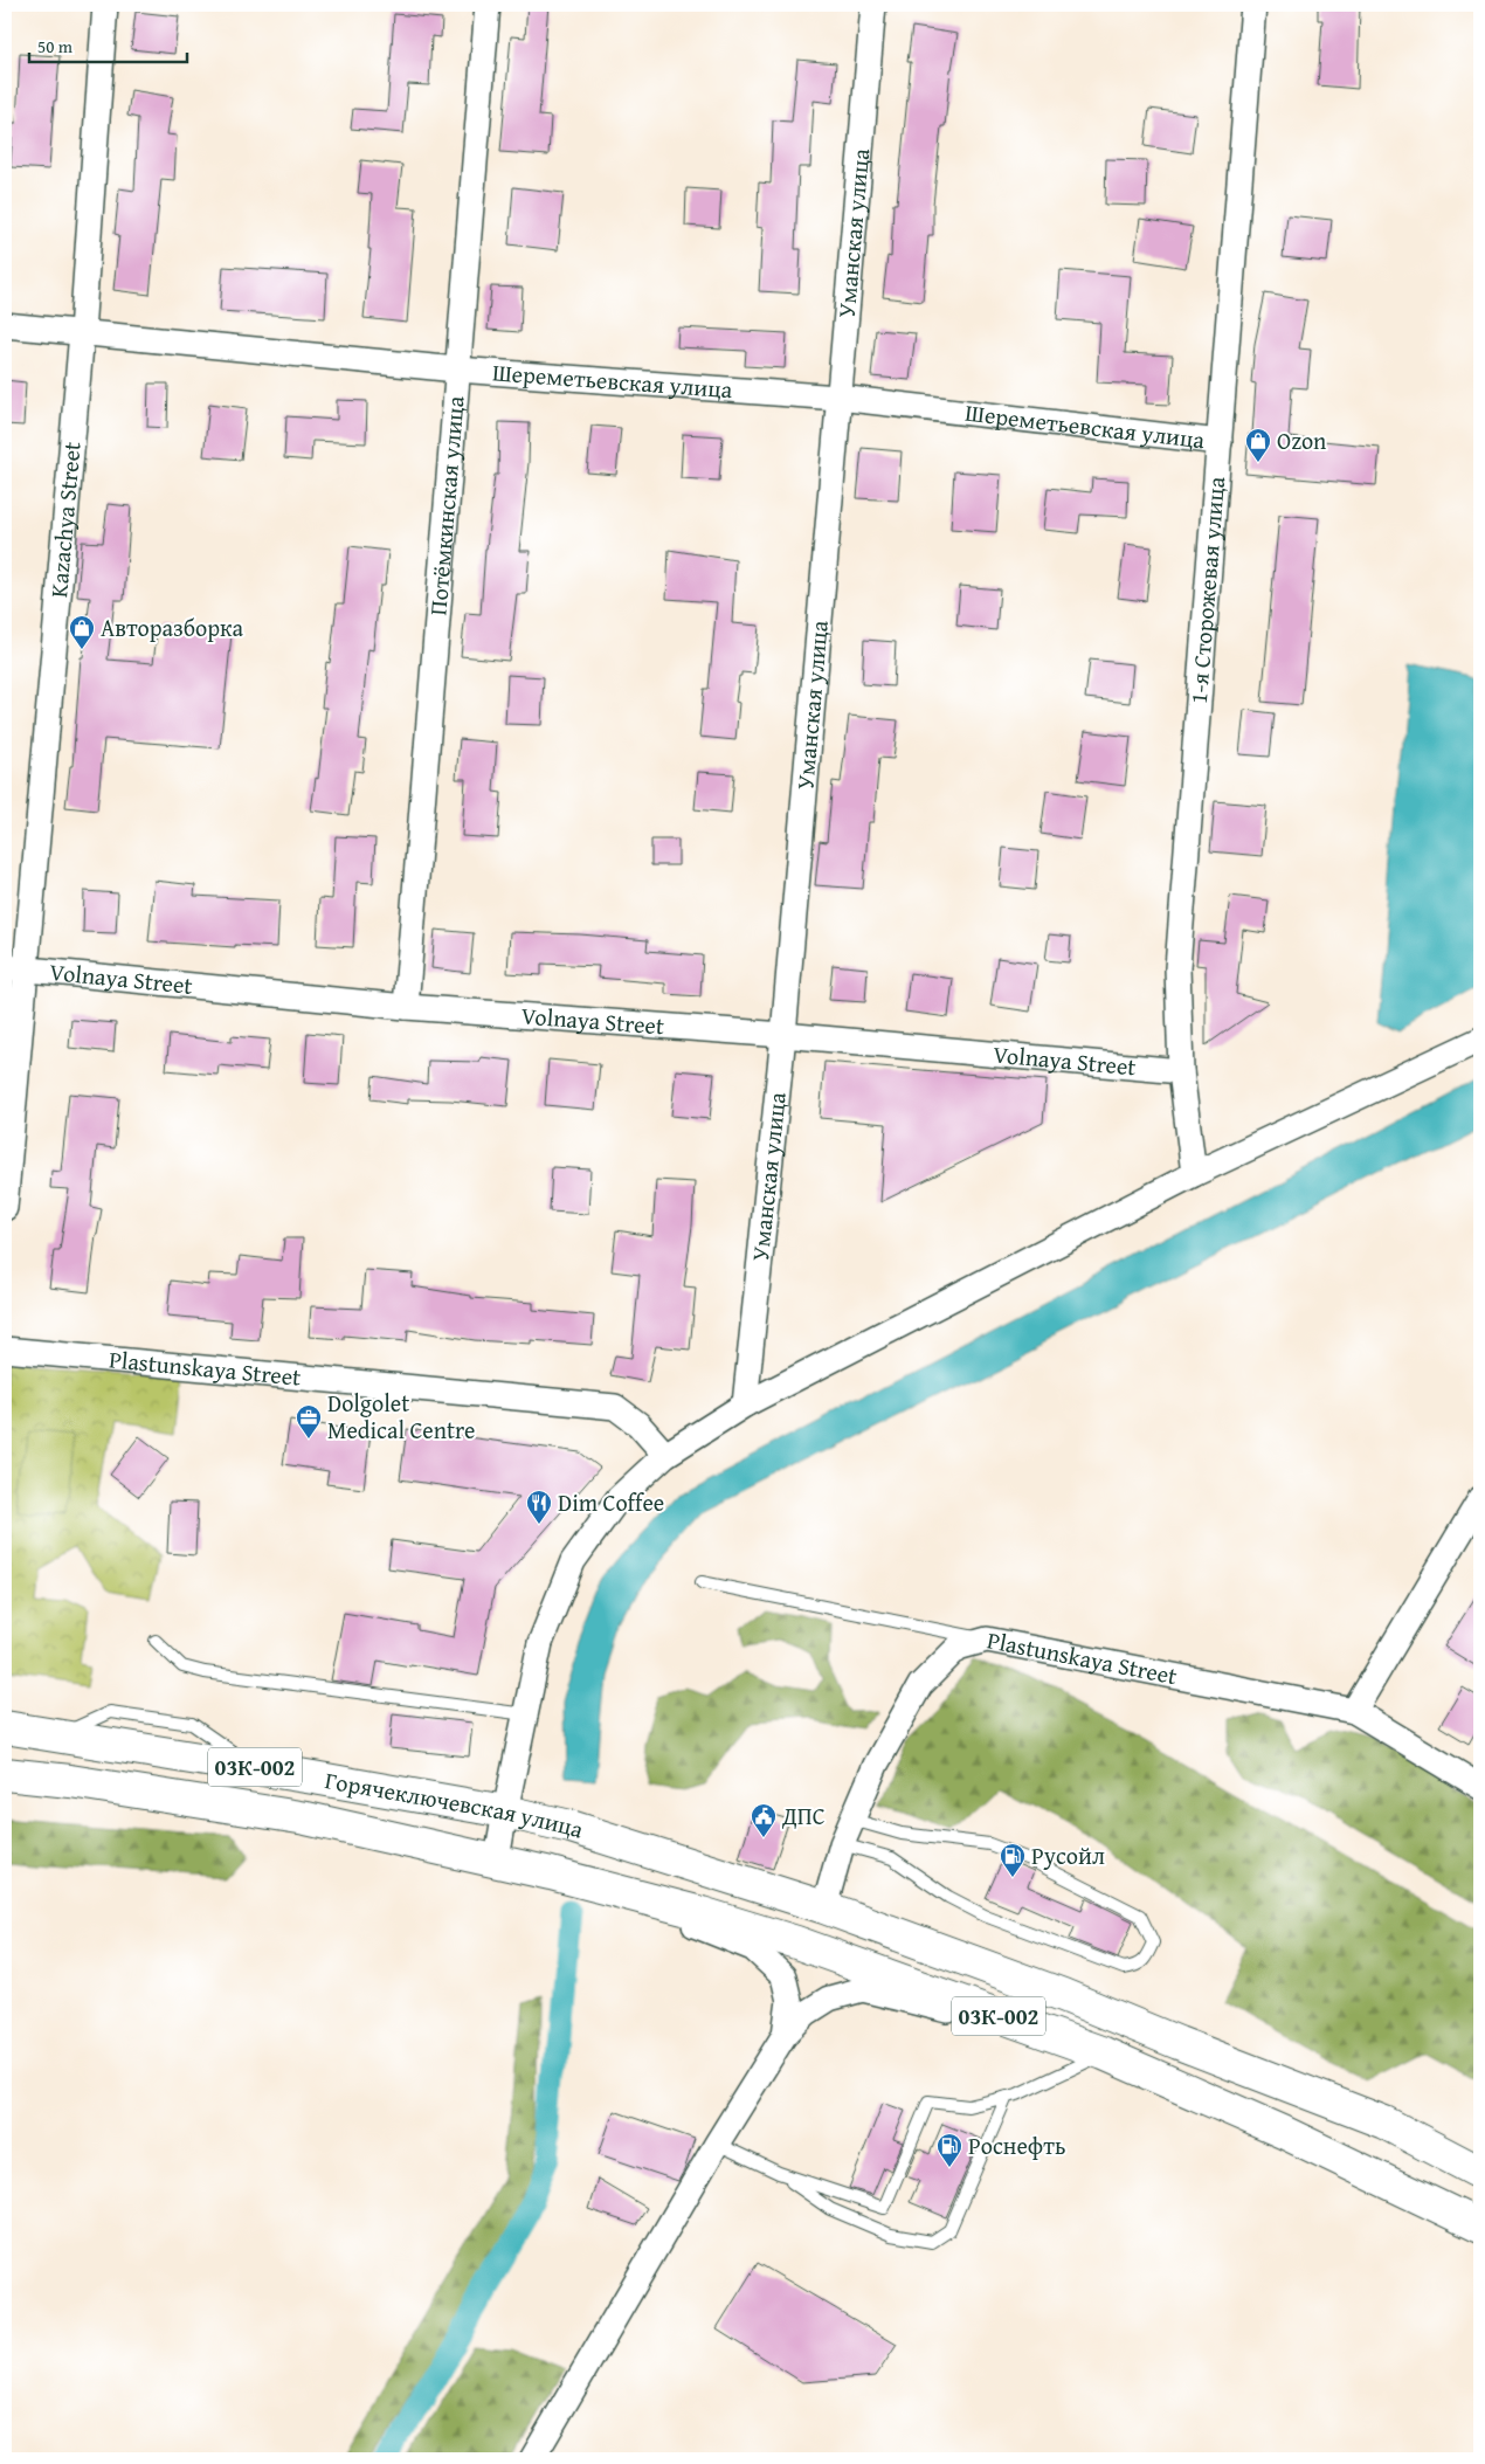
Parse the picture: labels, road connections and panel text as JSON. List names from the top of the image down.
{
  "streets": {
    "main road": ["03К-002", "Горячеключевская улица"],
    "street": [
      "Уманская улица",
      "Шереметьевская улица",
      "Потёмкинская улица",
      "Kazachya Street",
      "1-я Сторожевая улица",
      "Volnaya Street",
      "Plastunskaya Street"
    ]
  },
  "crossings": [
    ["Уманская улица", "Шереметьевская улица"],
    ["Уманская улица", "Volnaya Street"],
    ["Шереметьевская улица", "Потёмкинская улица"],
    ["Шереметьевская улица", "Kazachya Street"],
    ["Шереметьевская улица", "1-я Сторожевая улица"],
    ["Потёмкинская улица", "Volnaya Street"],
    ["Kazachya Street", "Volnaya Street"],
    ["1-я Сторожевая улица", "Volnaya Street"],
    ["Plastunskaya Street", "03К-002"],
    ["Plastunskaya Street", "Горячеключевская улица"],
    ["03К-002", "Горячеключевская улица"]
  ],
  "places": {
    "shop": ["Ozon", "Авторазборка"],
    "office": ["Dolgolet Medical Centre"],
    "restaurant": ["Dim Coffee"],
    "public building": ["ДПС"],
    "fuel station": ["Русойл", "Роснефть"]
  },
  "scale_bar": "50 m"
}
